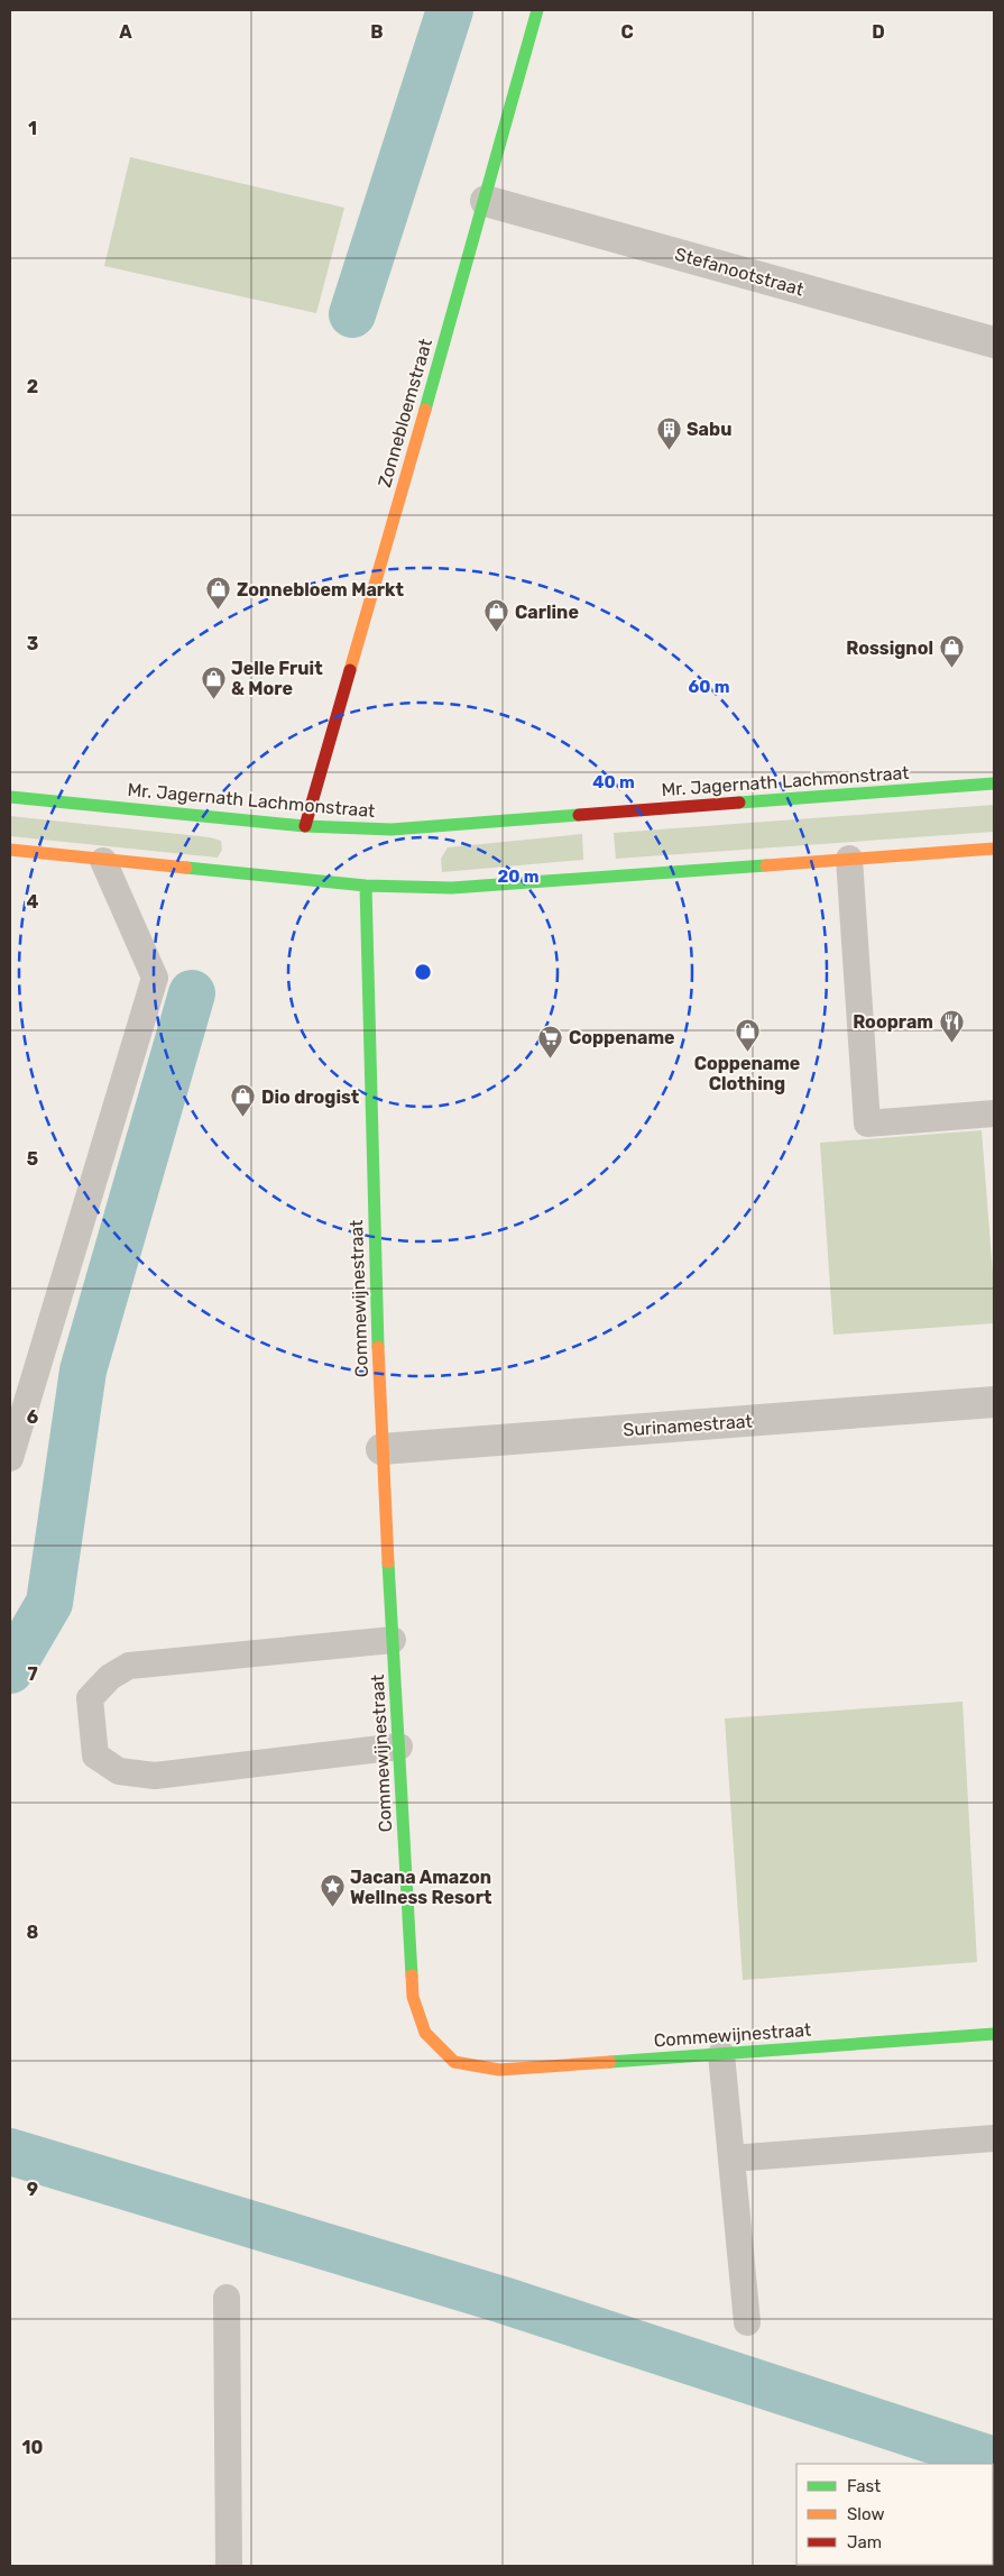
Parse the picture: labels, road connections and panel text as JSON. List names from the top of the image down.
{
  "streets": {
    "street": [
      "Stefanootstraat",
      "Zonnebloemstraat",
      "Mr. Jagernath Lachmonstraat",
      "Commewijnestraat",
      "Surinamestraat"
    ]
  },
  "crossings": [
    ["Stefanootstraat", "Zonnebloemstraat"],
    ["Zonnebloemstraat", "Mr. Jagernath Lachmonstraat"],
    ["Commewijnestraat", "Surinamestraat"]
  ],
  "places": {
    "building": ["Sabu"],
    "shop": [
      "Zonnebloem Markt",
      "Carline",
      "Rossignol",
      "Jelle Fruit & More",
      "Coppename Clothing",
      "Dio drogist"
    ],
    "restaurant": ["Roopram"],
    "supermarket": ["Coppename"],
    "place": ["Jacana Amazon Wellness Resort"]
  },
  "legend": ["Fast", "Slow", "Jam"],
  "grid": {
    "columns": [
      "A",
      "B",
      "C",
      "D"
    ],
    "rows": [
      "1",
      "2",
      "3",
      "4",
      "5",
      "6",
      "7",
      "8",
      "9",
      "10"
    ]
  },
  "rings": ["60 m", "40 m", "20 m"]
}
